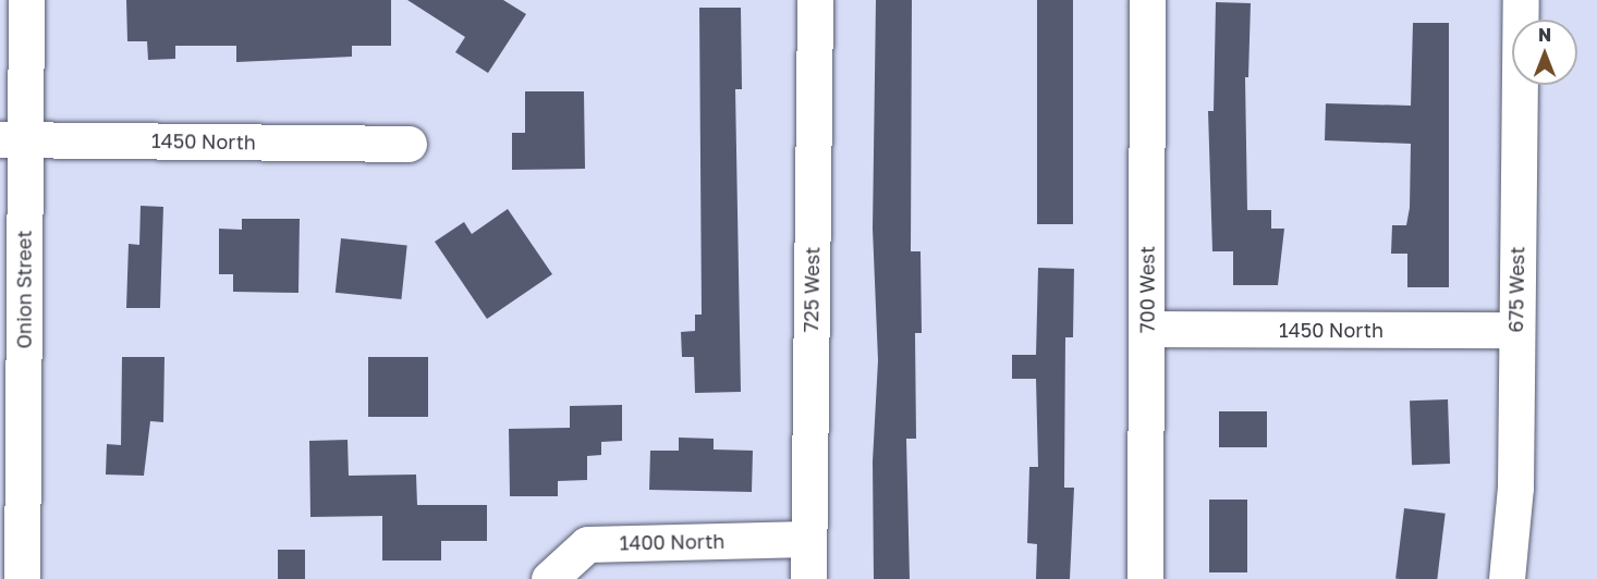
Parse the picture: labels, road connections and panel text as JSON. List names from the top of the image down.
{
  "streets": {
    "street": [
      "1450 North",
      "Onion Street",
      "725 West",
      "700 West",
      "675 West",
      "1400 North"
    ]
  },
  "crossings": [
    ["1450 North", "Onion Street"],
    ["1450 North", "700 West"],
    ["1450 North", "675 West"],
    ["725 West", "1400 North"]
  ],
  "north": "top"
}
